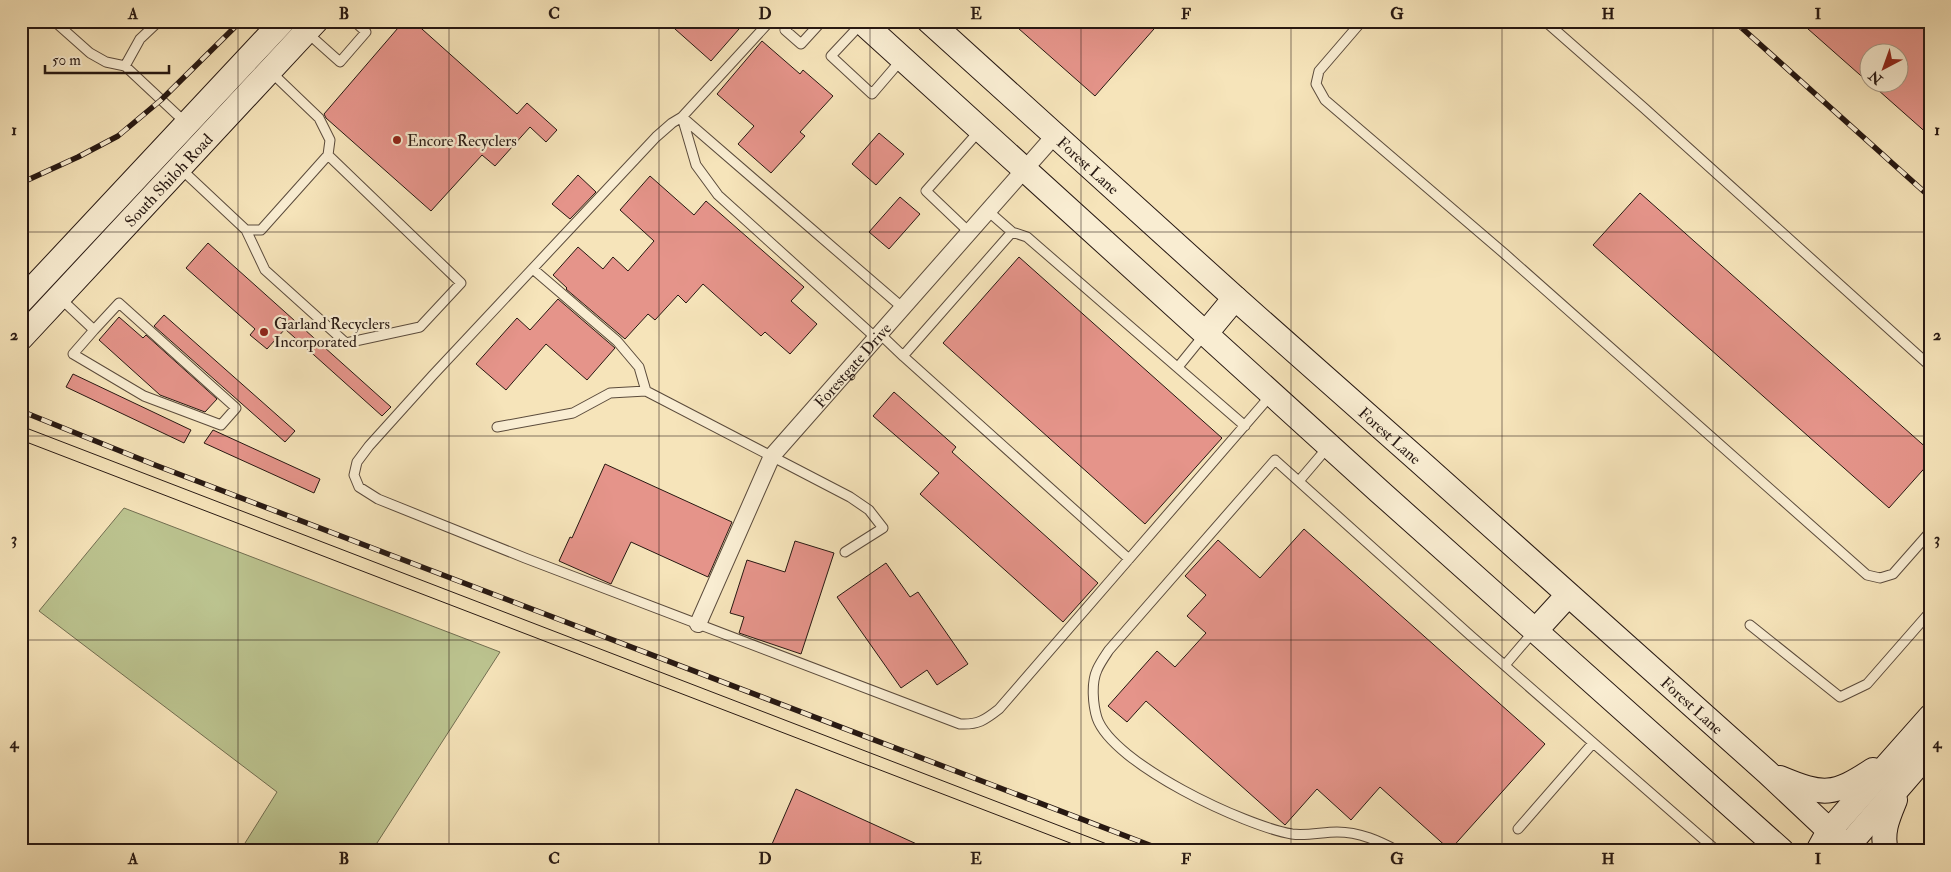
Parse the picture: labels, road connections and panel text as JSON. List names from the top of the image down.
{
  "streets": {
    "main road": ["Forest Lane", "South Shiloh Road"],
    "street": ["Forestgate Drive"]
  },
  "crossings": [
    ["Forest Lane", "Forestgate Drive"]
  ],
  "places": ["Encore Recyclers", "Garland Recyclers Incorporated"],
  "scale_bar": "50 m",
  "north": "bottom left",
  "grid": {
    "columns": [
      "A",
      "B",
      "C",
      "D",
      "E",
      "F",
      "G",
      "H",
      "I"
    ],
    "rows": [
      "1",
      "2",
      "3",
      "4"
    ]
  }
}
